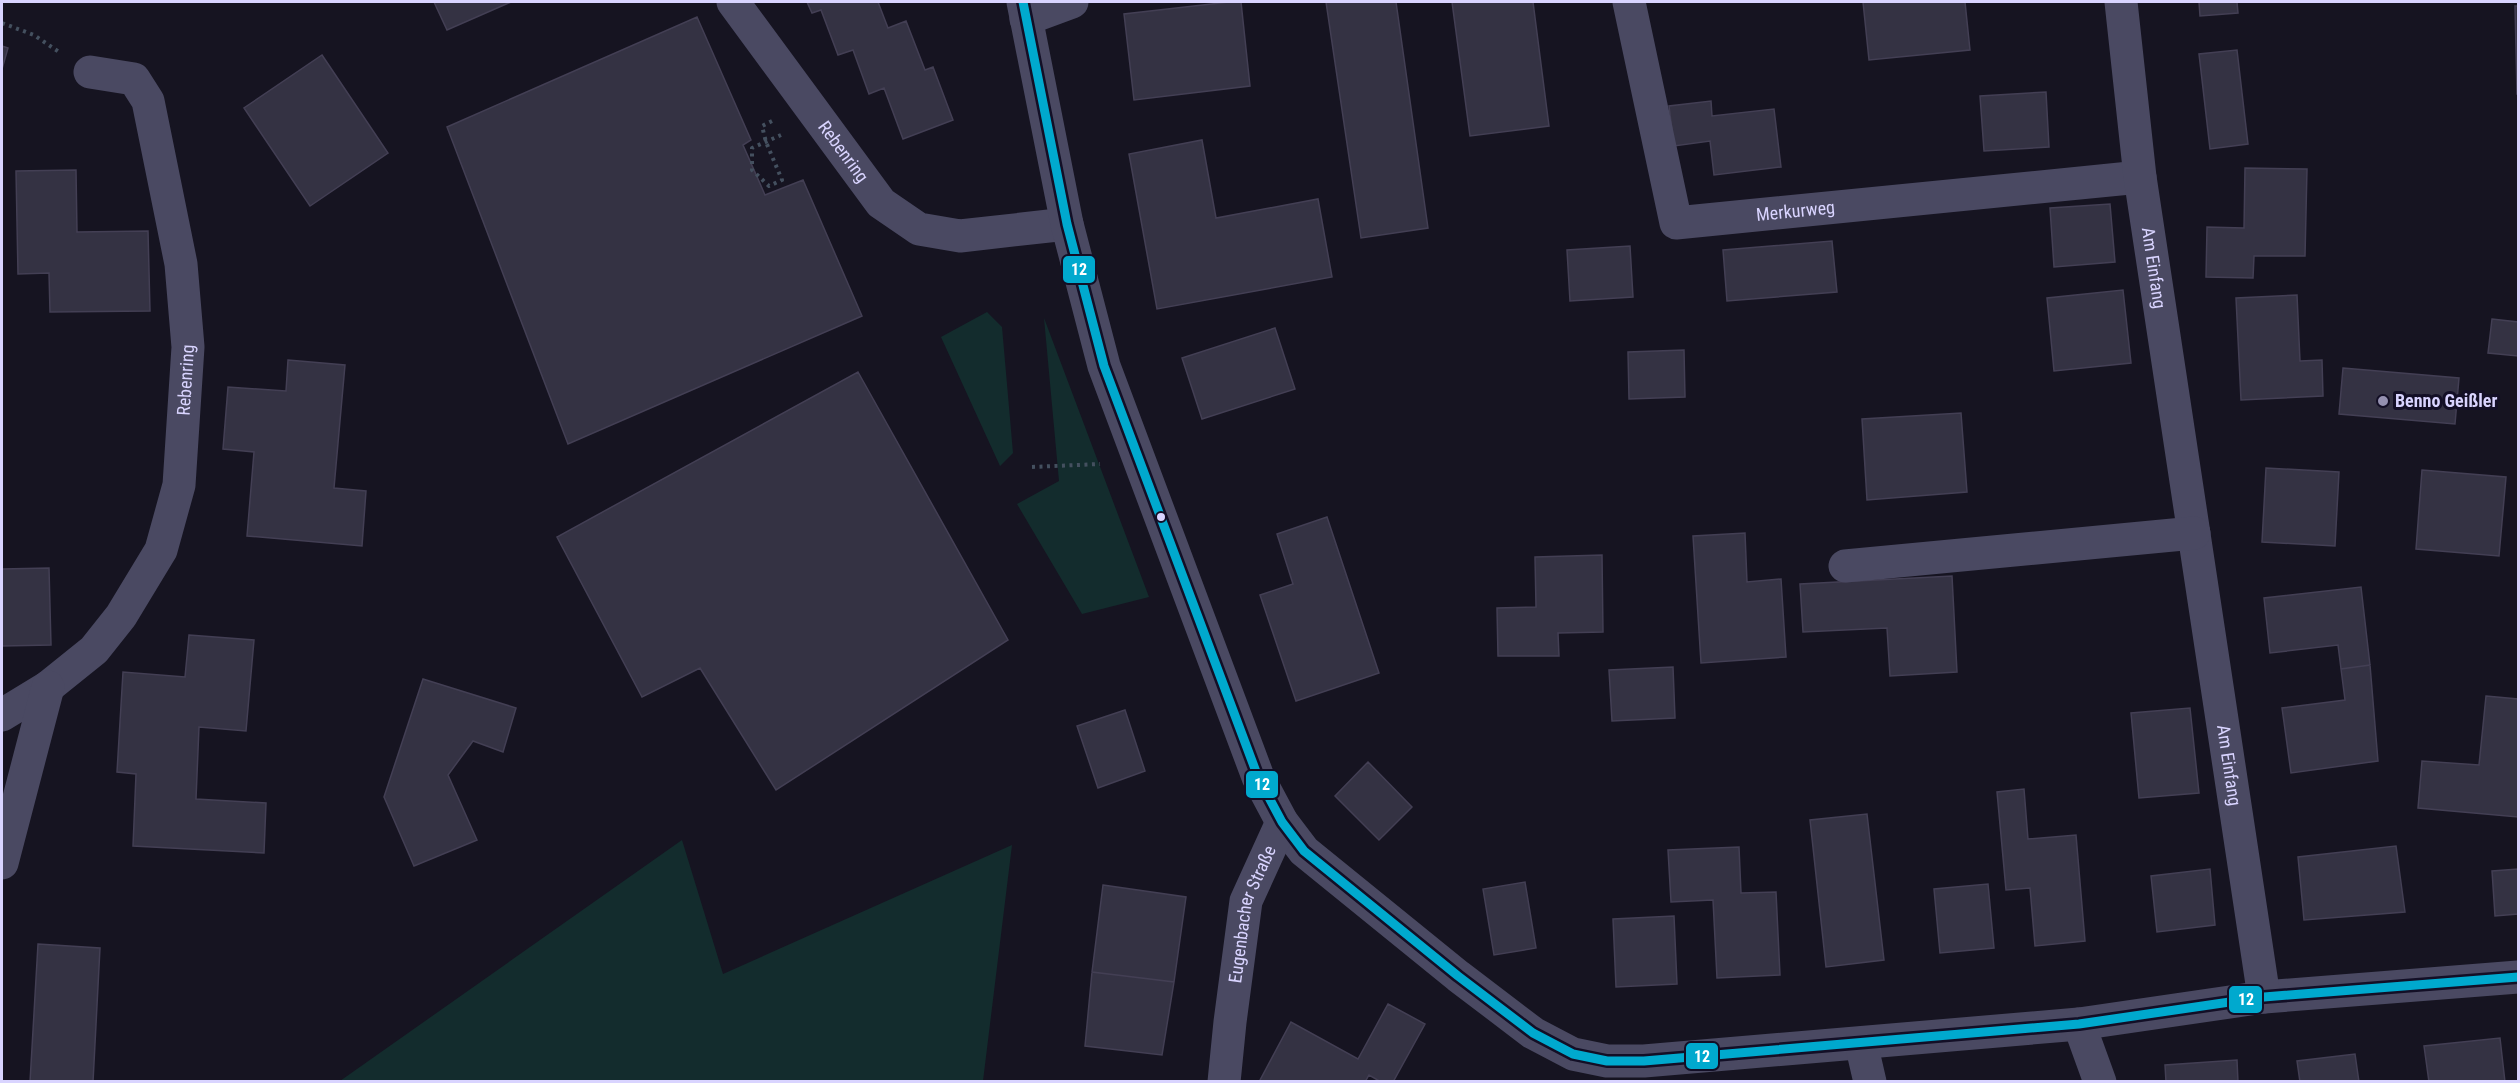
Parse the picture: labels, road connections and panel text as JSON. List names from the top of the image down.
{
  "streets": {
    "street": [
      "Rebenring",
      "Merkurweg",
      "Am Einfang",
      "Eugenbacher Straße"
    ]
  },
  "crossings": [
    ["Rebenring", "Eugenbacher Straße"],
    ["Merkurweg", "Am Einfang"]
  ],
  "places": ["Benno Geißler"],
  "lines": ["transit line 12"]
}
